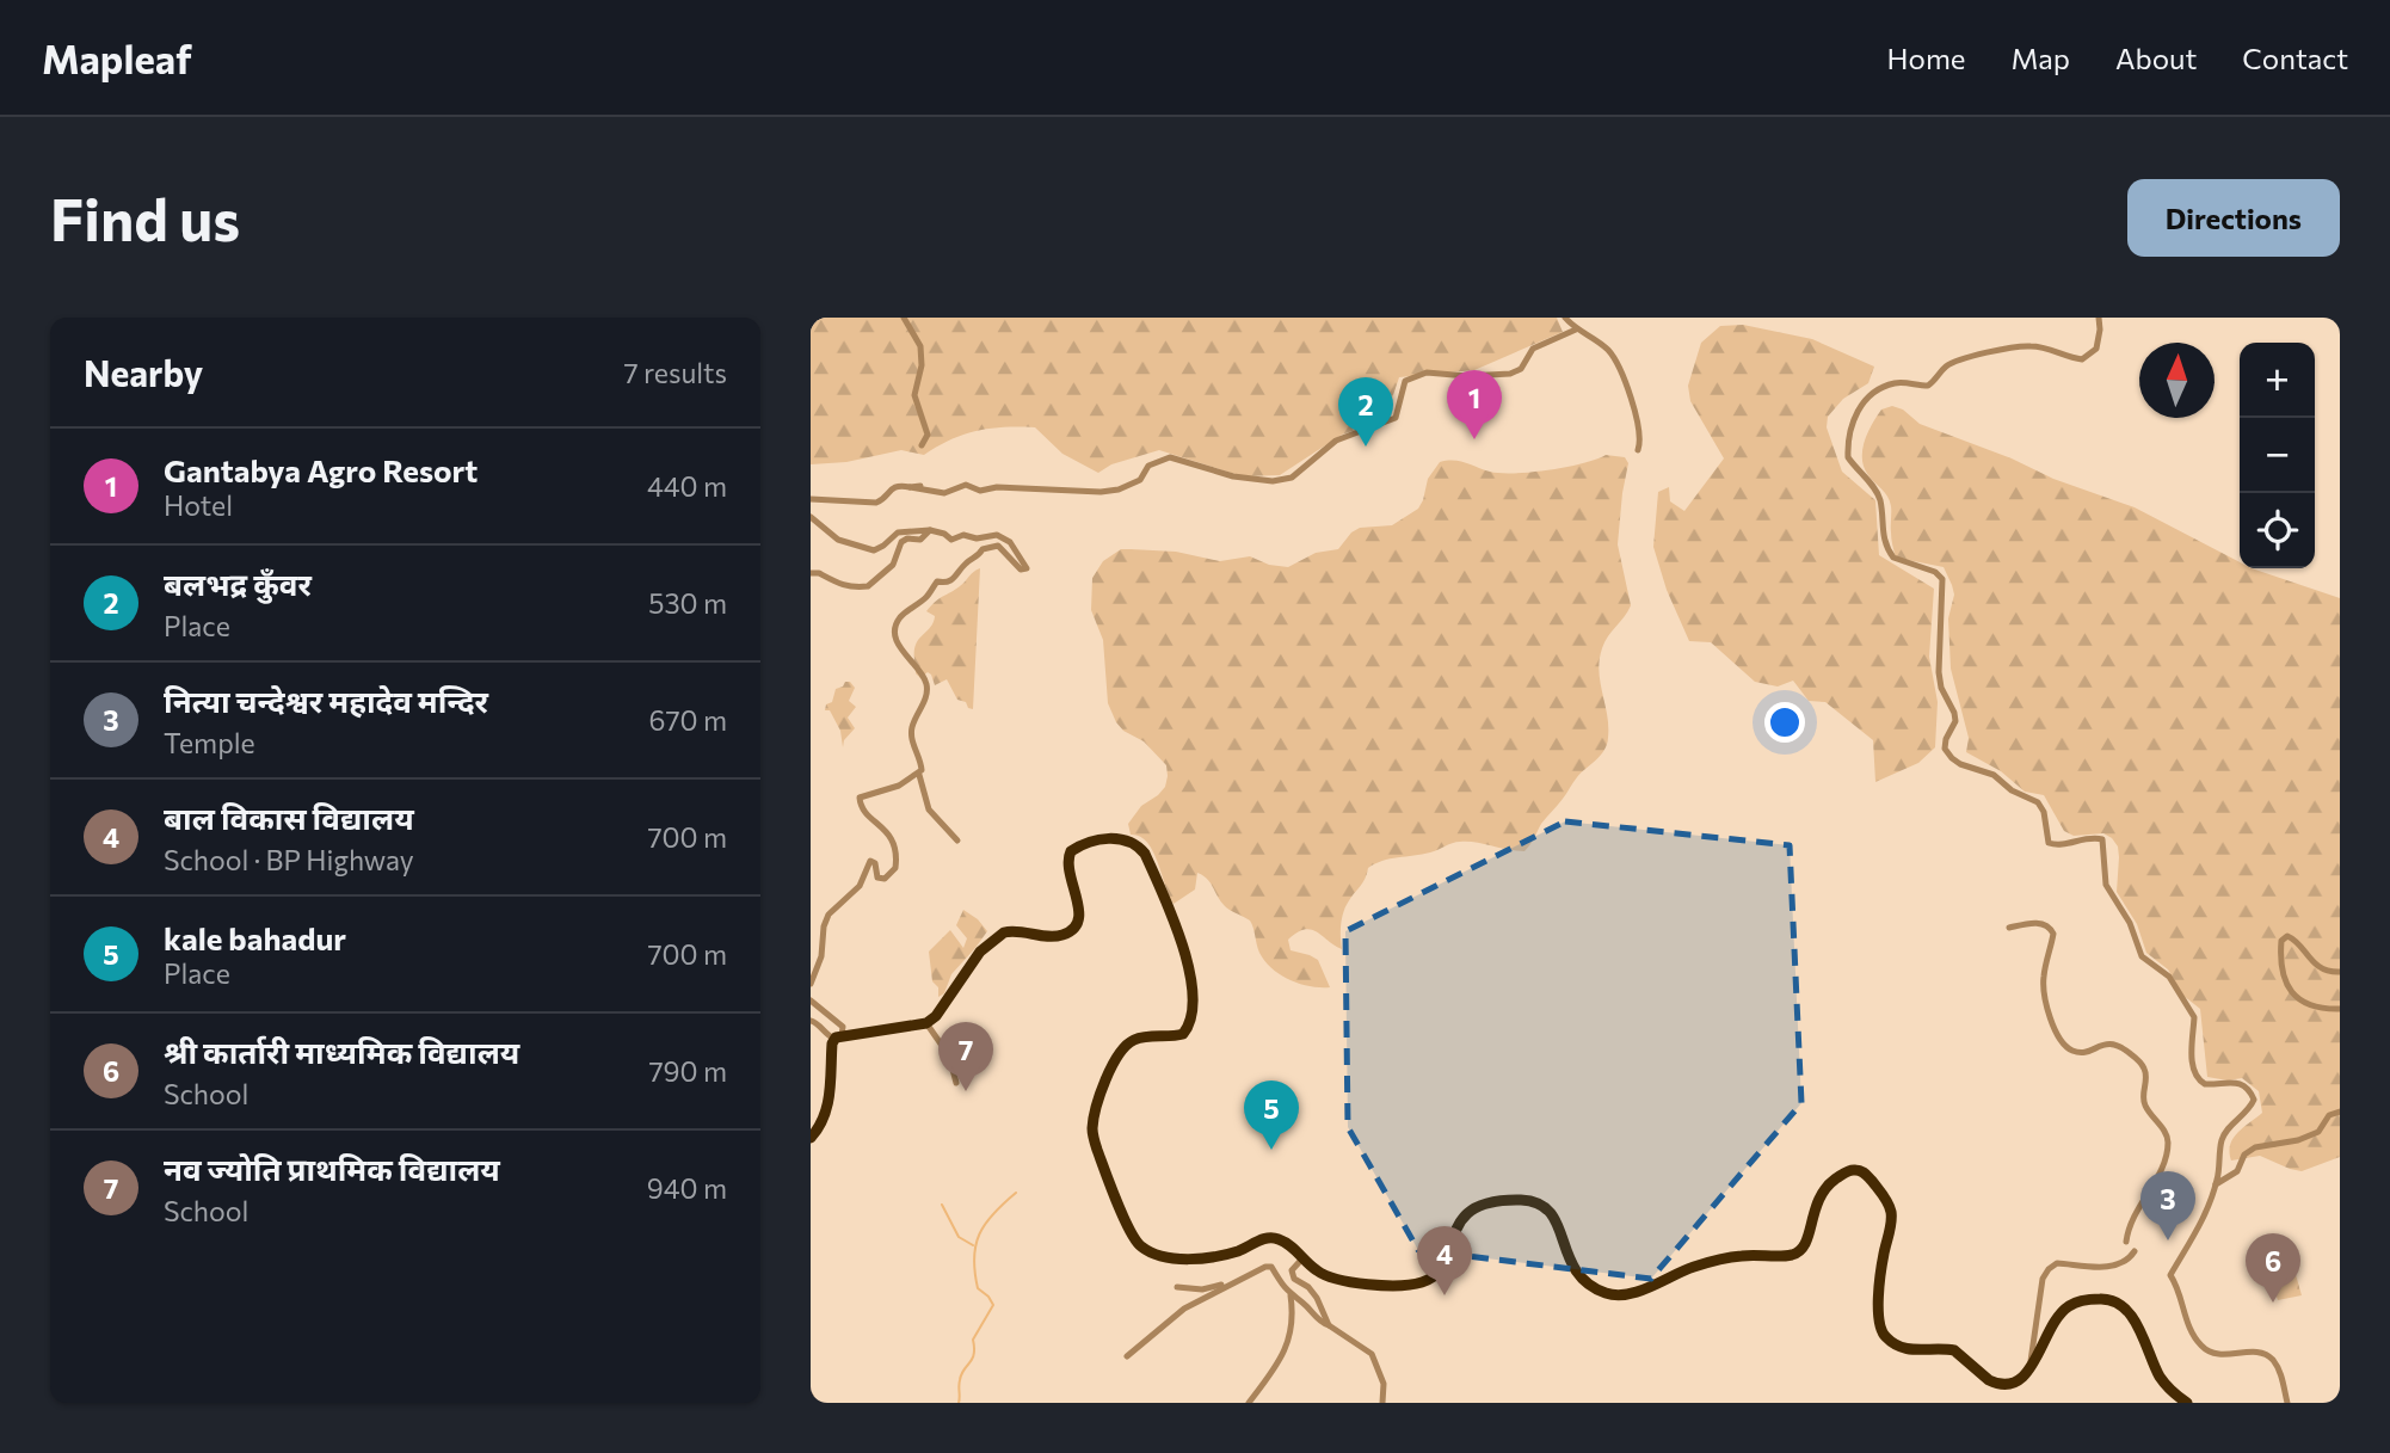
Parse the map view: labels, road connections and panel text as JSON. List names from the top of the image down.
{
  "north": "top",
  "page": {
    "header": "Mapleaf",
    "nav": [
      "Home",
      "Map",
      "About",
      "Contact"
    ],
    "buttons": "Directions",
    "title": "Find us",
    "heading": ["Nearby", "7 results"],
    "map_buttons": ["+", "−"],
    "pins": [
      "1",
      "2",
      "7",
      "5",
      "3",
      "4",
      "6"
    ],
    "list": [
      {
        "mark": "1",
        "name": "Gantabya Agro Resort",
        "note": "Hotel",
        "value": "440 m"
      },
      {
        "mark": "2",
        "name": "बलभद्र कुँवर",
        "note": "Place",
        "value": "530 m"
      },
      {
        "mark": "3",
        "name": "नित्या चन्देश्वर महादेव मन्दिर",
        "note": "Temple",
        "value": "670 m"
      },
      {
        "mark": "4",
        "name": "बाल विकास विद्यालय",
        "note": "School · BP Highway",
        "value": "700 m"
      },
      {
        "mark": "5",
        "name": "kale bahadur",
        "note": "Place",
        "value": "700 m"
      },
      {
        "mark": "6",
        "name": "श्री कार्तारी माध्यमिक विद्यालय",
        "note": "School",
        "value": "790 m"
      },
      {
        "mark": "7",
        "name": "नव ज्योति प्राथमिक विद्यालय",
        "note": "School",
        "value": "940 m"
      }
    ]
  }
}
